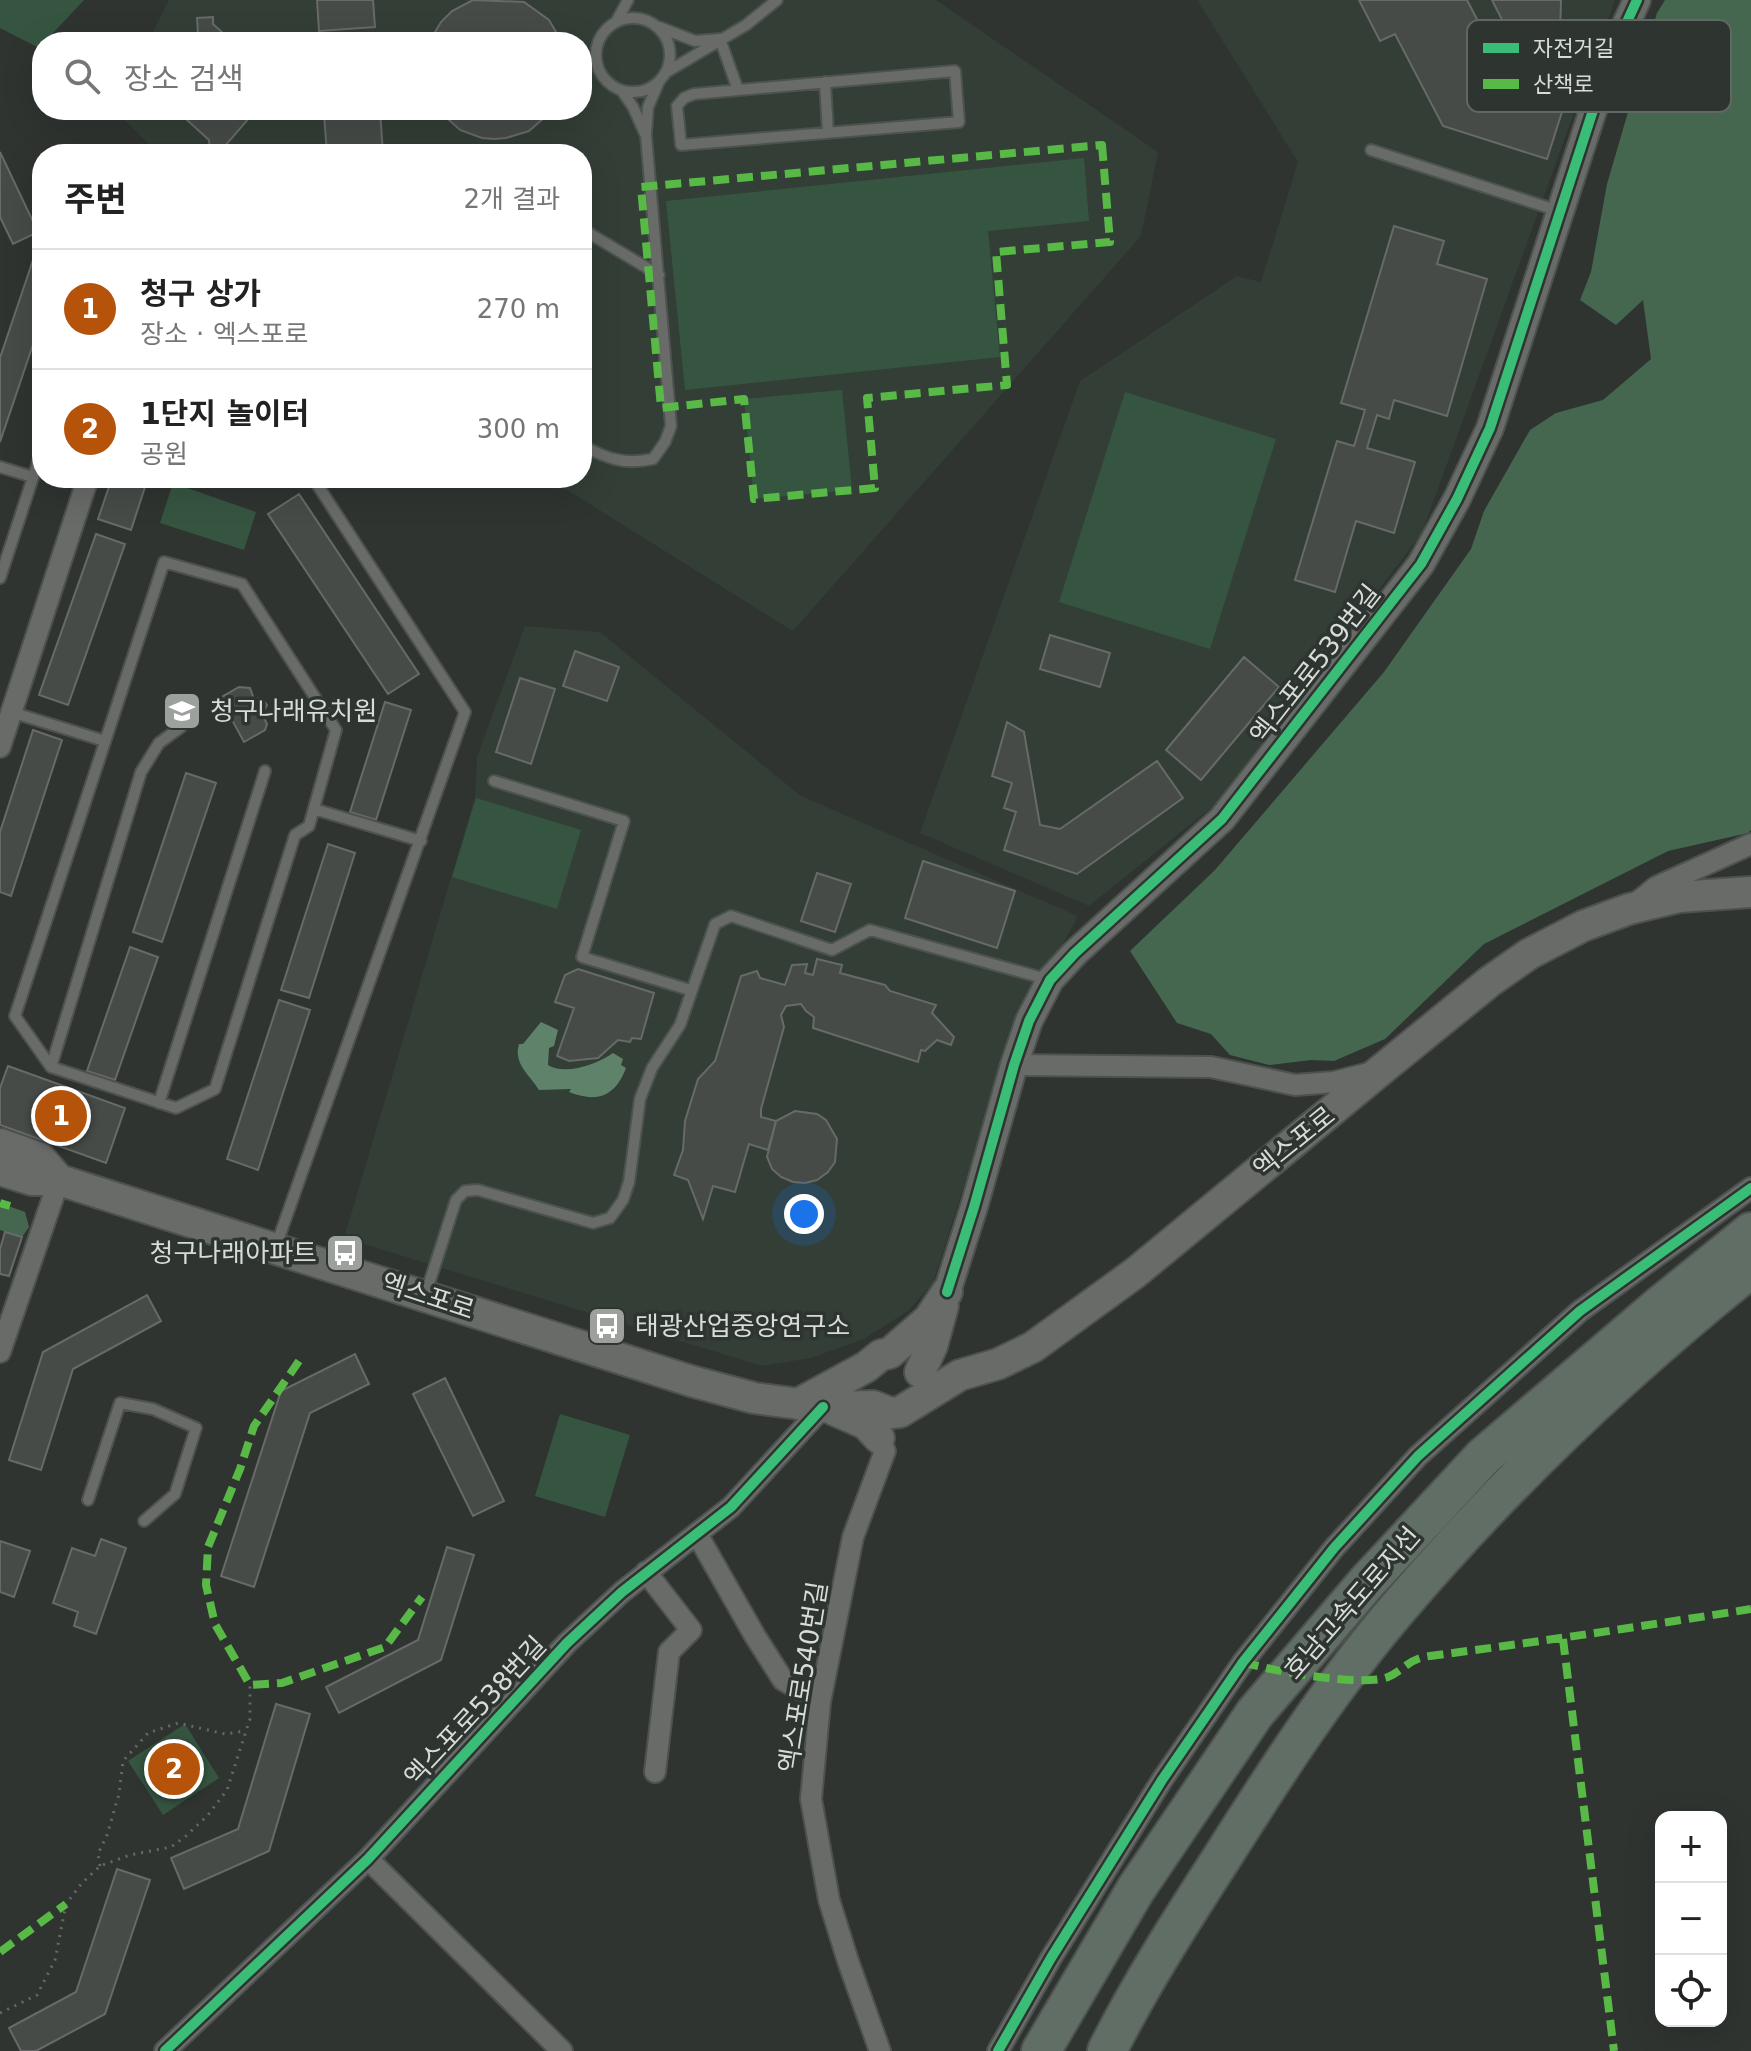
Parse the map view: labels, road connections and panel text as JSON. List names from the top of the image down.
{
  "streets": {
    "highway": ["호남고속도로지선"],
    "main road": ["엑스포로"],
    "street": ["엑스포로539번길", "엑스포로540번길", "엑스포로538번길"]
  },
  "crossings": [
    ["엑스포로", "엑스포로540번길"],
    ["엑스포로", "엑스포로538번길"]
  ],
  "places": {
    "school or university": ["청구나래유치원"],
    "bus stop": ["청구나래아파트", "태광산업중앙연구소"]
  },
  "legend": ["자전거길", "산책로"],
  "page": {
    "search": "장소 검색",
    "heading": ["주변", "2개 결과"],
    "list": [
      {
        "mark": "1",
        "name": "청구 상가",
        "note": "장소 · 엑스포로",
        "value": "270 m"
      },
      {
        "mark": "2",
        "name": "1단지 놀이터",
        "note": "공원",
        "value": "300 m"
      }
    ],
    "pins": ["1", "2"],
    "map_buttons": ["+", "−"]
  }
}
